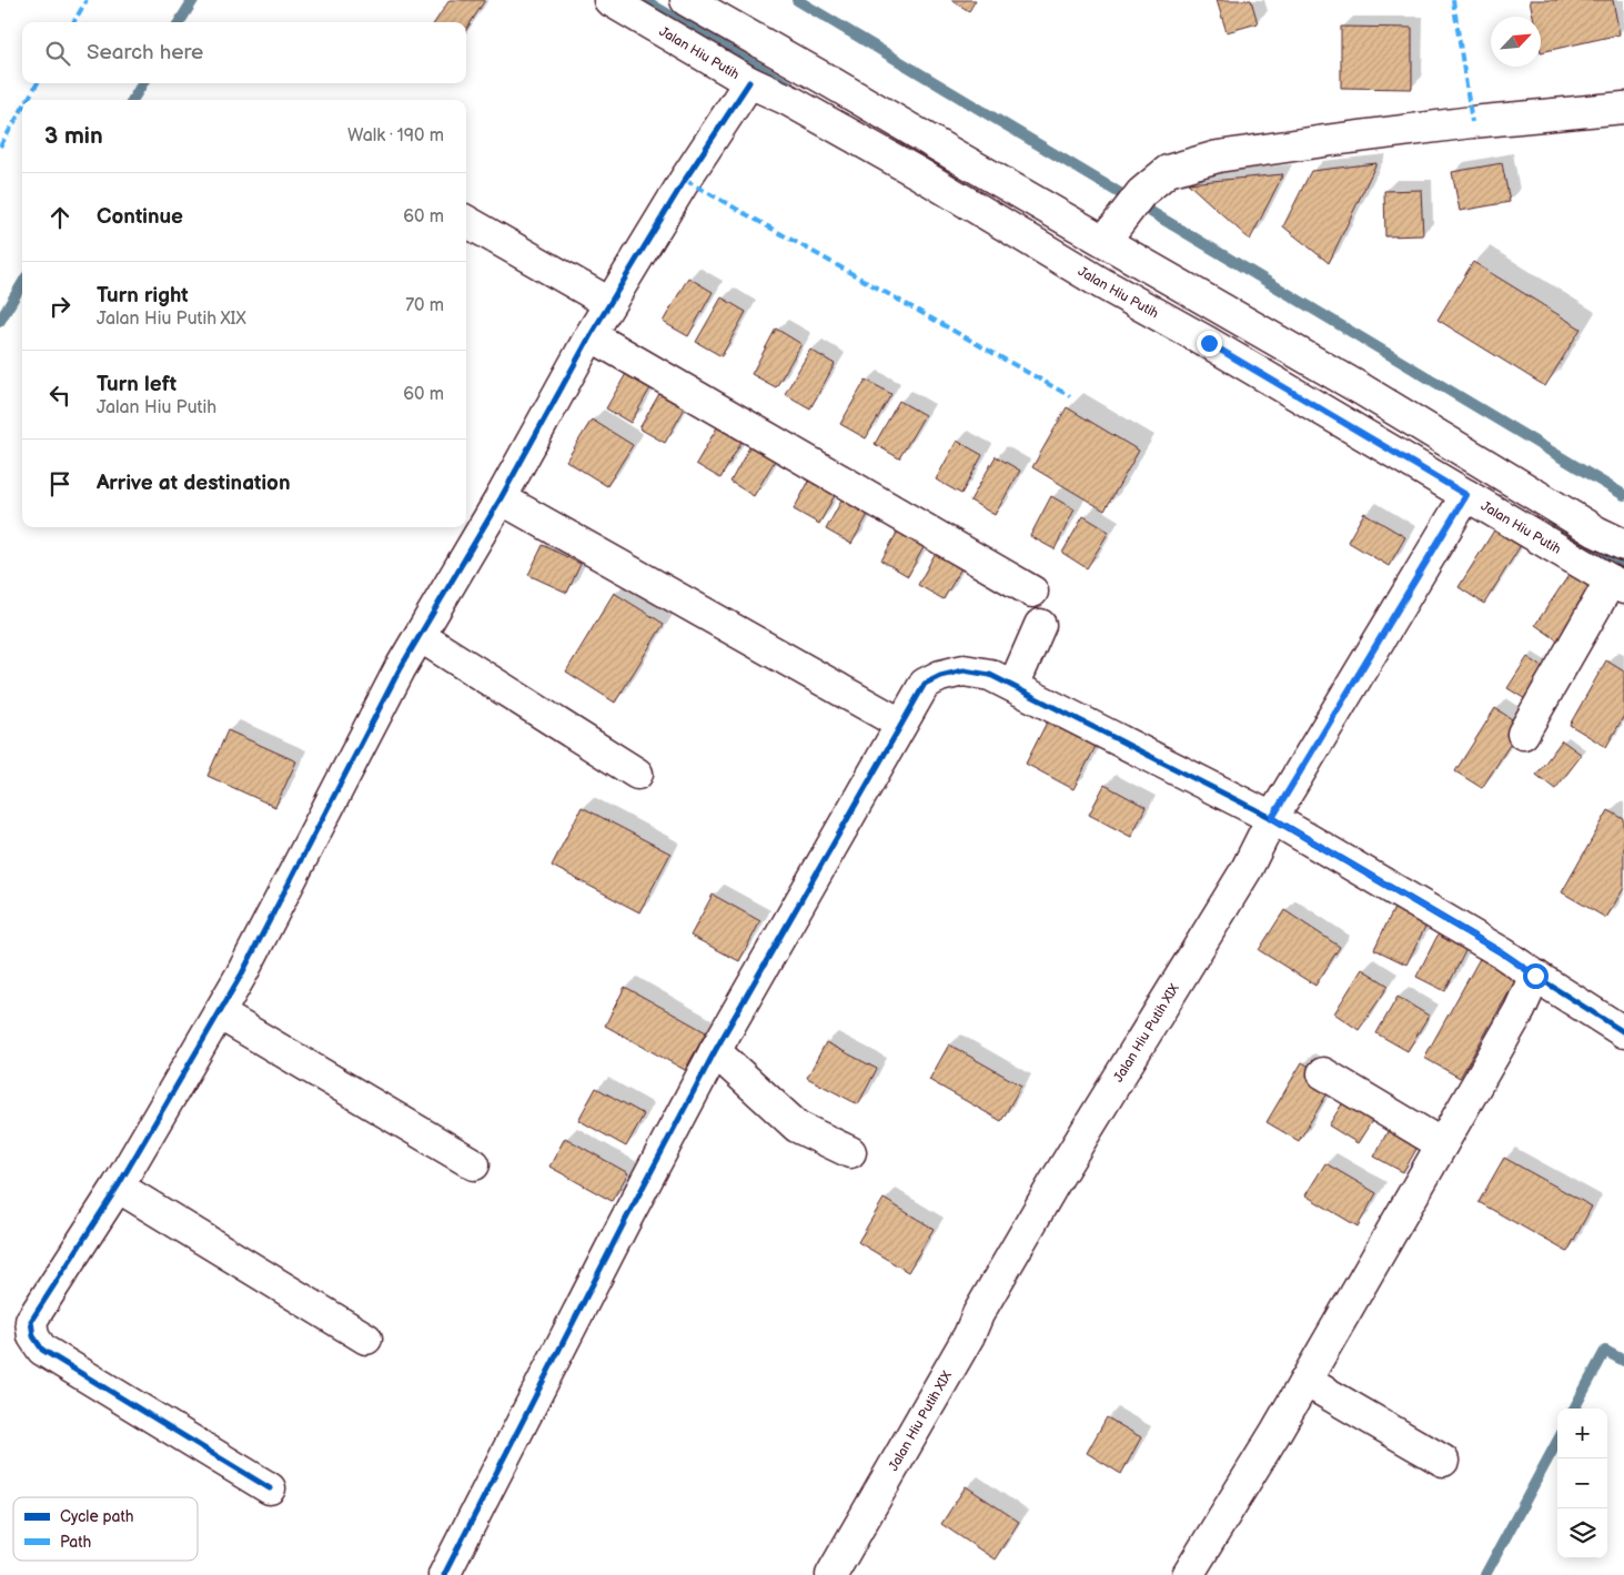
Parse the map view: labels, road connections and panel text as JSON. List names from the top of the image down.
{
  "streets": {
    "street": ["Jalan Hiu Putih", "Jalan Hiu Putih XIX"]
  },
  "crossings": [
    ["Jalan Hiu Putih", "Jalan Hiu Putih XIX"]
  ],
  "legend": ["Cycle path", "Path"],
  "north": "top right",
  "page": {
    "search": "Search here",
    "heading": ["3 min", "Walk · 190 m"],
    "list": [
      ["Continue", "60 m"],
      ["Turn right", "Jalan Hiu Putih XIX", "70 m"],
      ["Turn left", "Jalan Hiu Putih", "60 m"],
      "Arrive at destination"
    ],
    "map_buttons": ["+", "−"]
  }
}
